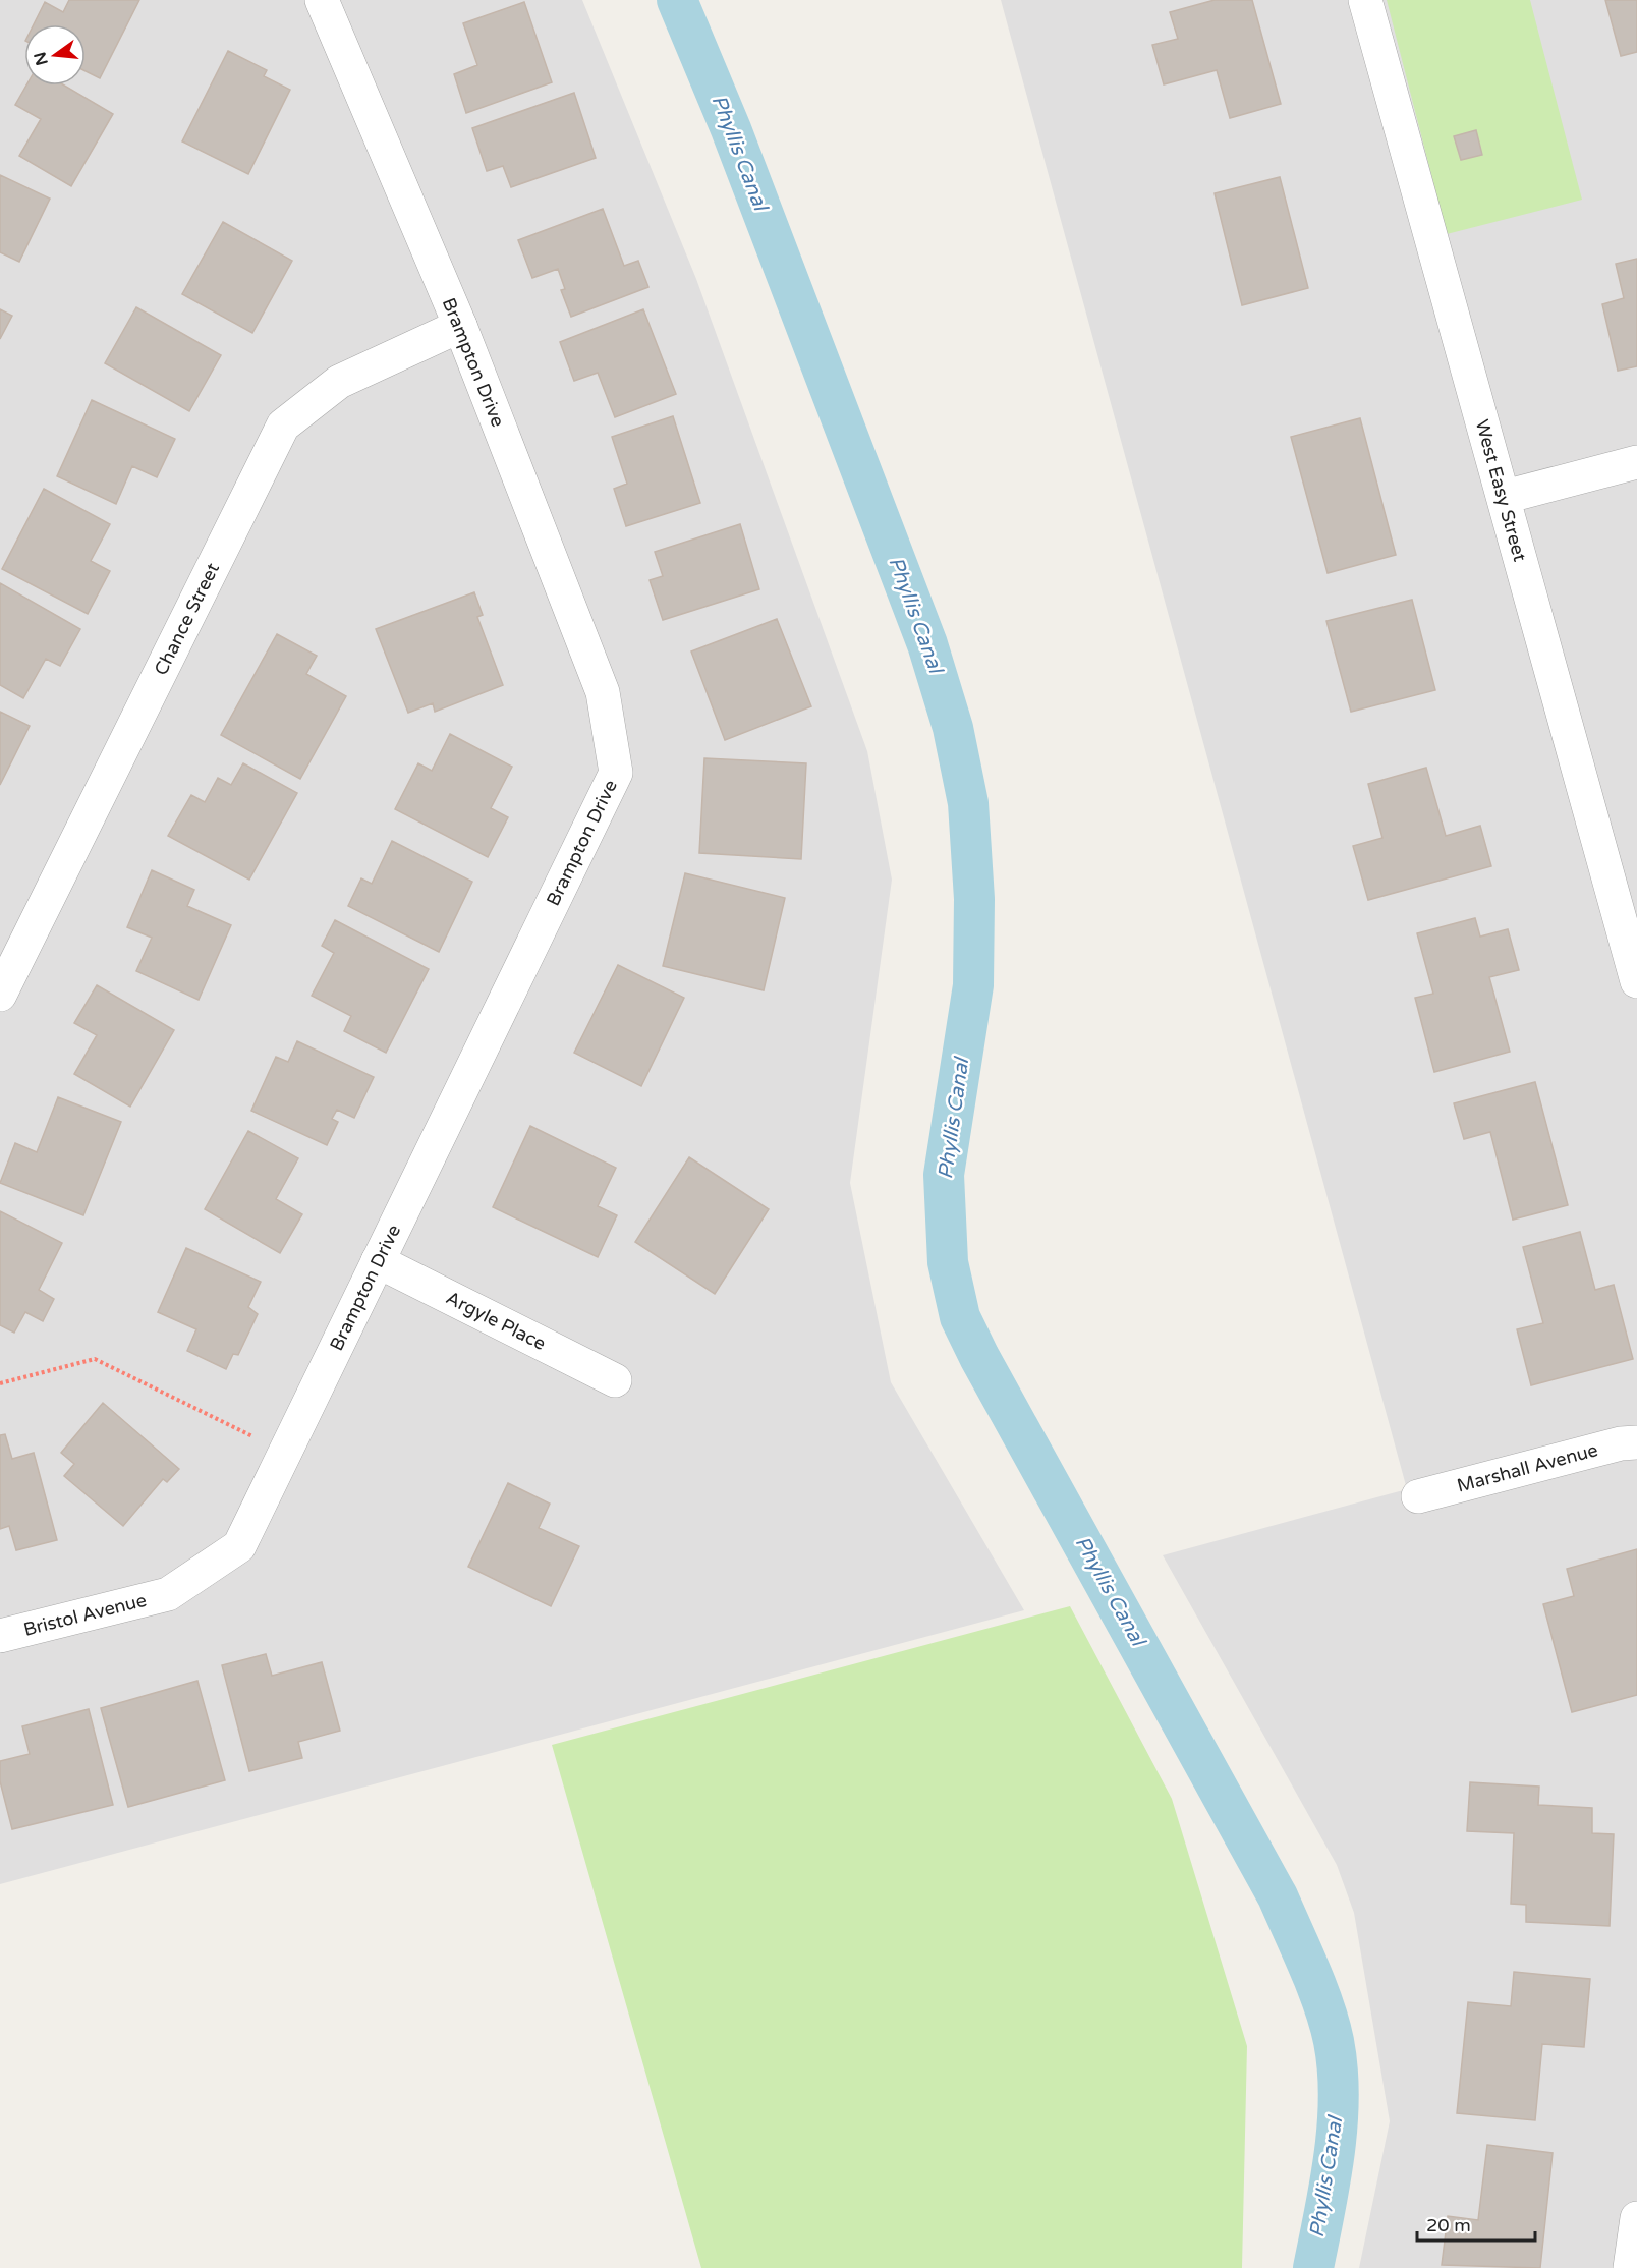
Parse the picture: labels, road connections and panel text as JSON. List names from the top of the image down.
{
  "streets": {
    "street": [
      "Brampton Drive",
      "West Easy Street",
      "Chance Street",
      "Argyle Place",
      "Marshall Avenue",
      "Bristol Avenue"
    ]
  },
  "crossings": [
    ["Brampton Drive", "Chance Street"],
    ["Brampton Drive", "Argyle Place"],
    ["Brampton Drive", "Bristol Avenue"]
  ],
  "water": ["Phyllis Canal"],
  "scale_bar": "20 m",
  "north": "left"
}
